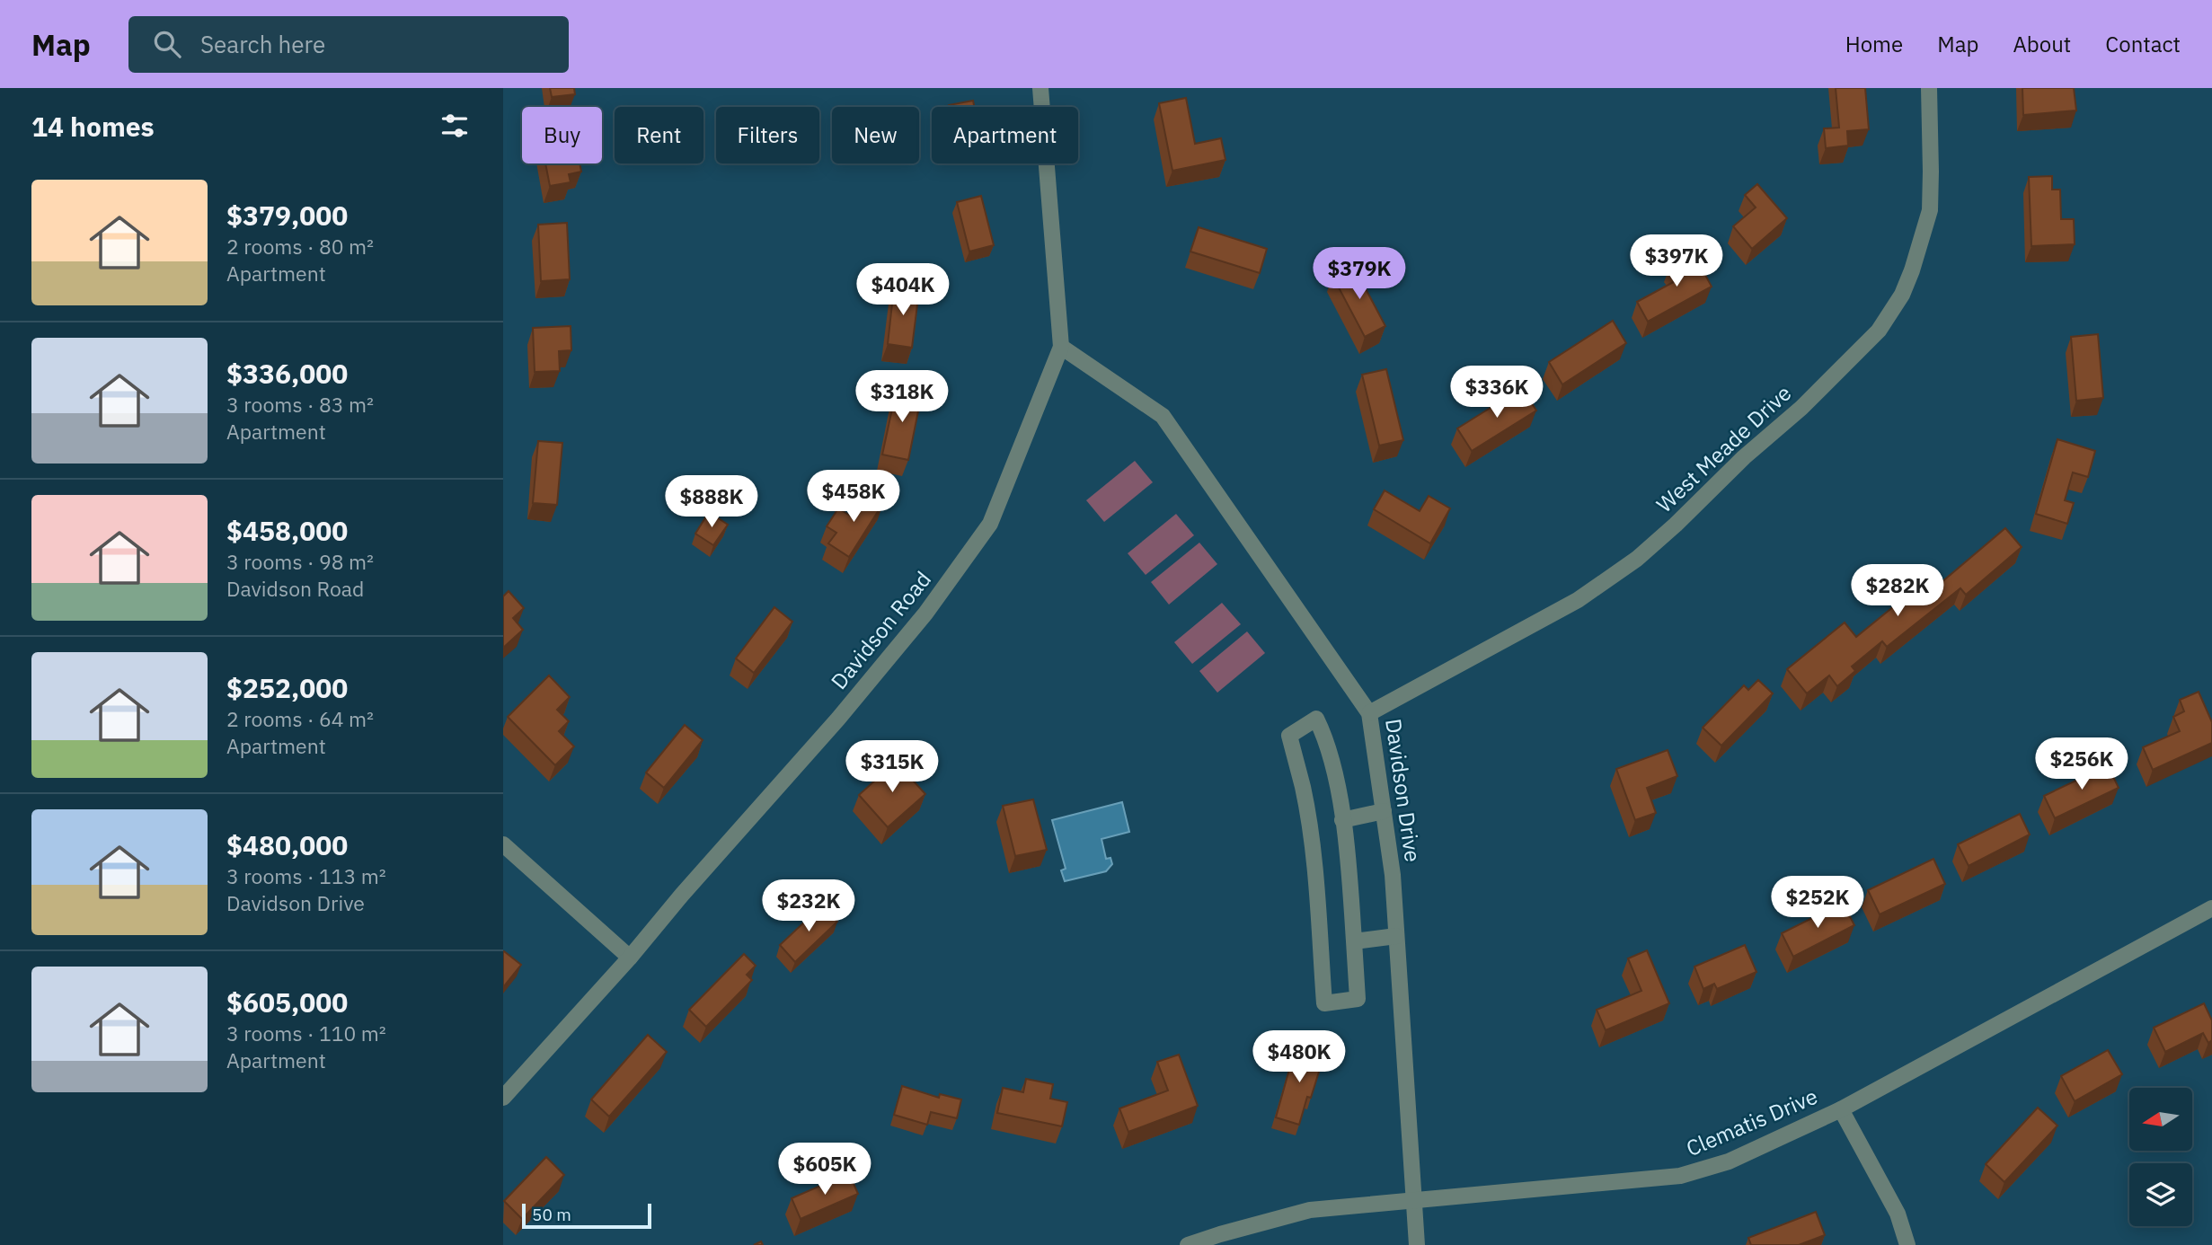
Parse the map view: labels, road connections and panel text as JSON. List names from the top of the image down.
{
  "streets": {
    "street": [
      "West Meade Drive",
      "Davidson Road",
      "Davidson Drive",
      "Clematis Drive"
    ]
  },
  "crossings": [
    ["West Meade Drive", "Davidson Drive"],
    ["Davidson Road", "Davidson Drive"],
    ["Davidson Drive", "Clematis Drive"]
  ],
  "scale_bar": "50 m",
  "north": "left",
  "page": {
    "header": "Map",
    "search": "Search here",
    "nav": [
      "Home",
      "Map",
      "About",
      "Contact"
    ],
    "heading": "14 homes",
    "chip": [
      "Buy",
      "Rent",
      "Filters",
      "New",
      "Apartment"
    ],
    "list": [
      {
        "name": "$379,000",
        "note": "2 rooms · 80 m² · Apartment"
      },
      {
        "name": "$336,000",
        "note": "3 rooms · 83 m² · Apartment"
      },
      {
        "name": "$458,000",
        "note": "3 rooms · 98 m² · Davidson Road"
      },
      {
        "name": "$252,000",
        "note": "2 rooms · 64 m² · Apartment"
      },
      {
        "name": "$480,000",
        "note": "3 rooms · 113 m² · Davidson Drive"
      },
      {
        "name": "$605,000",
        "note": "3 rooms · 110 m² · Apartment"
      }
    ],
    "price": [
      "$397K",
      "$379K",
      "$404K",
      "$336K",
      "$318K",
      "$458K",
      "$888K",
      "$282K",
      "$256K",
      "$315K",
      "$252K",
      "$232K",
      "$480K",
      "$605K"
    ],
    "scale": "50 m"
  }
}
